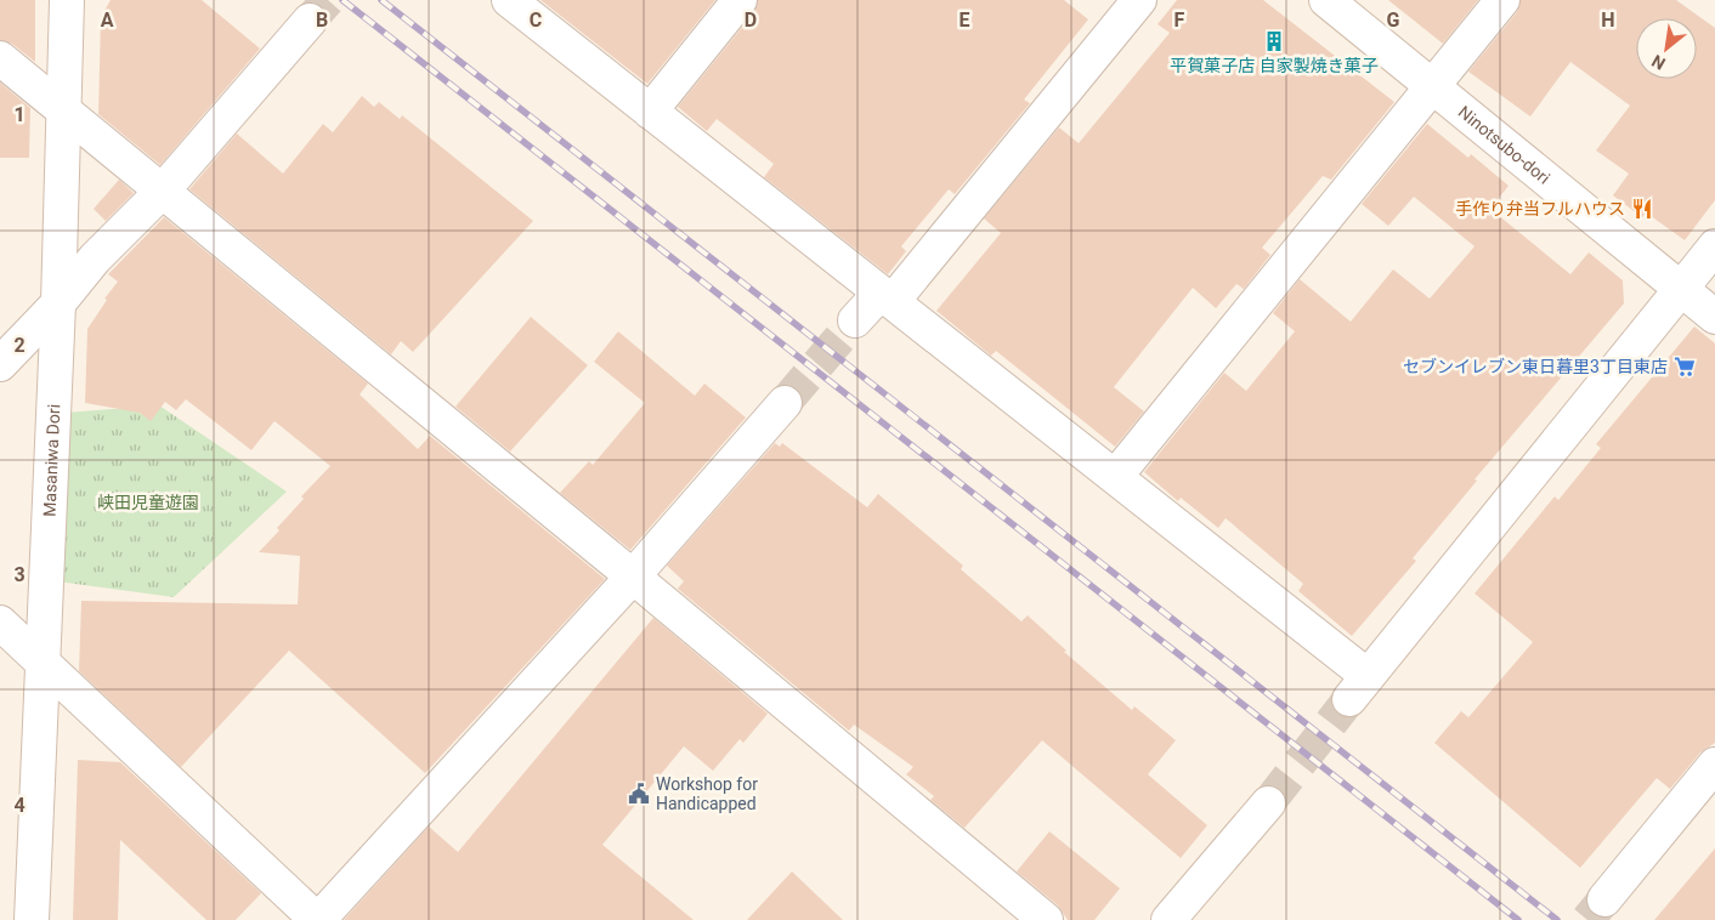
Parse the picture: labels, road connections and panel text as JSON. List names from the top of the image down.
{
  "streets": {
    "street": ["Ninotsubo-dori", "Masaniwa Dori"]
  },
  "parks": ["峡田児童遊園"],
  "places": {
    "building": ["平賀菓子店 自家製焼き菓子"],
    "restaurant": ["手作り弁当フルハウス"],
    "supermarket": ["セブンイレブン東日暮里3丁目東店"],
    "public building": ["Workshop for Handicapped"]
  },
  "north": "bottom left",
  "grid": {
    "columns": [
      "A",
      "B",
      "C",
      "D",
      "E",
      "F",
      "G",
      "H"
    ],
    "rows": [
      "1",
      "2",
      "3",
      "4"
    ]
  }
}
